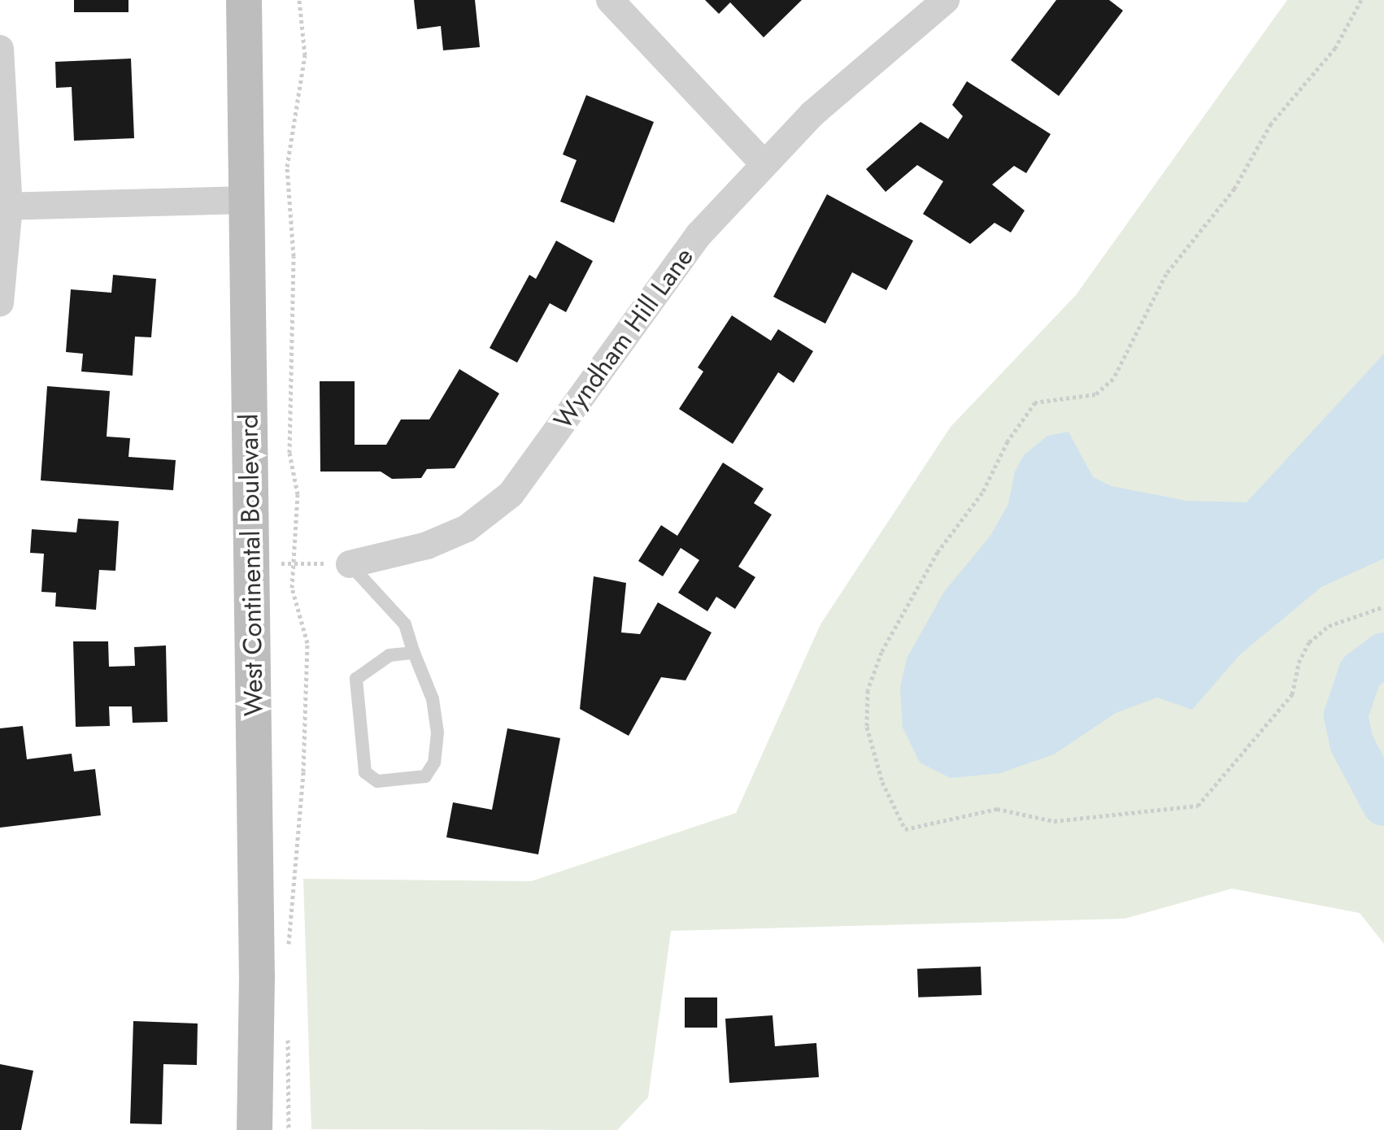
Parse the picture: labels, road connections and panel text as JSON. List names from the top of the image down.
{
  "streets": {
    "main road": ["West Continental Boulevard"],
    "street": ["Wyndham Hill Lane"]
  }
}
